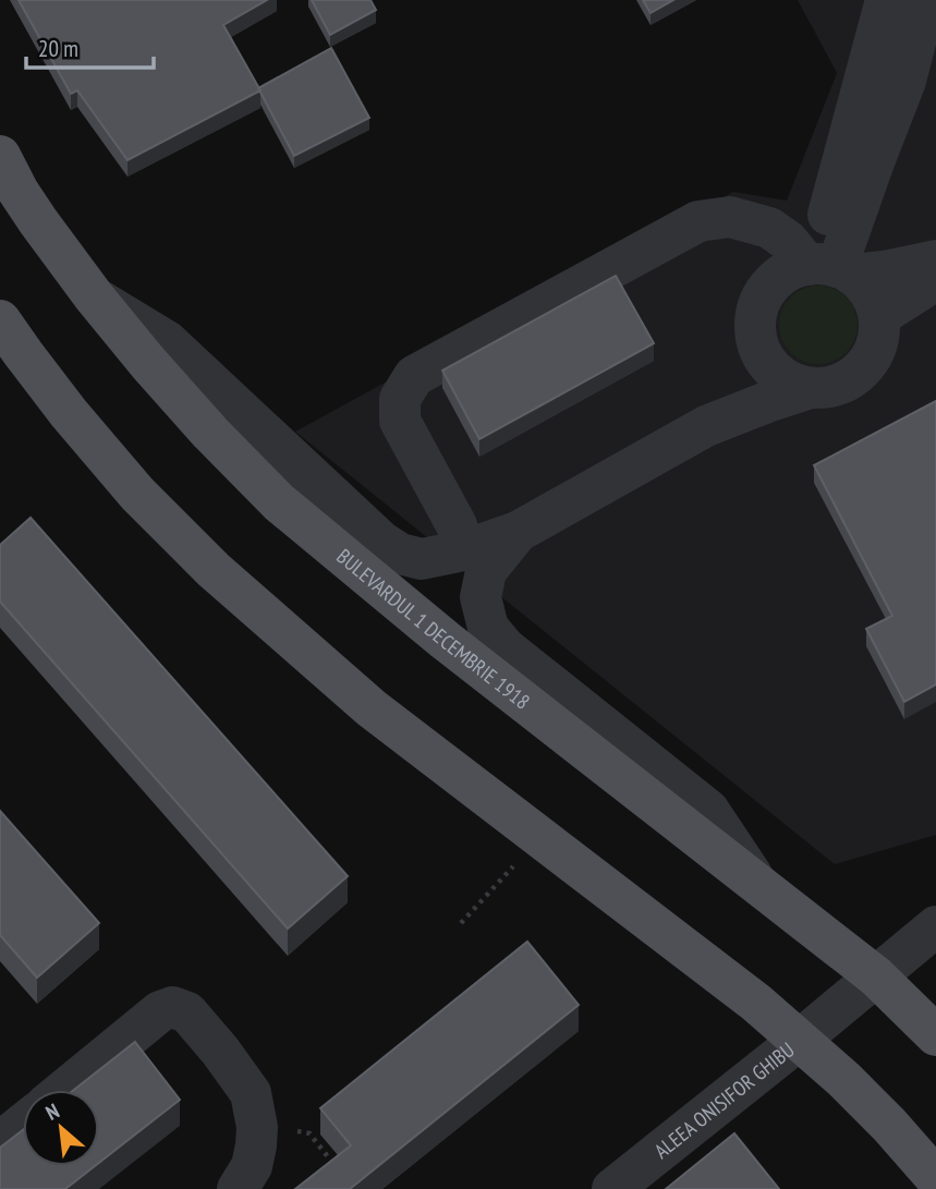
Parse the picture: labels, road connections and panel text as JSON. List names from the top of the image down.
{
  "streets": {
    "main road": ["BULEVARDUL 1 DECEMBRIE 1918"],
    "street": ["ALEEA ONISIFOR GHIBU"]
  },
  "crossings": [
    ["BULEVARDUL 1 DECEMBRIE 1918", "ALEEA ONISIFOR GHIBU"]
  ],
  "scale_bar": "20 m",
  "north": "top left"
}
